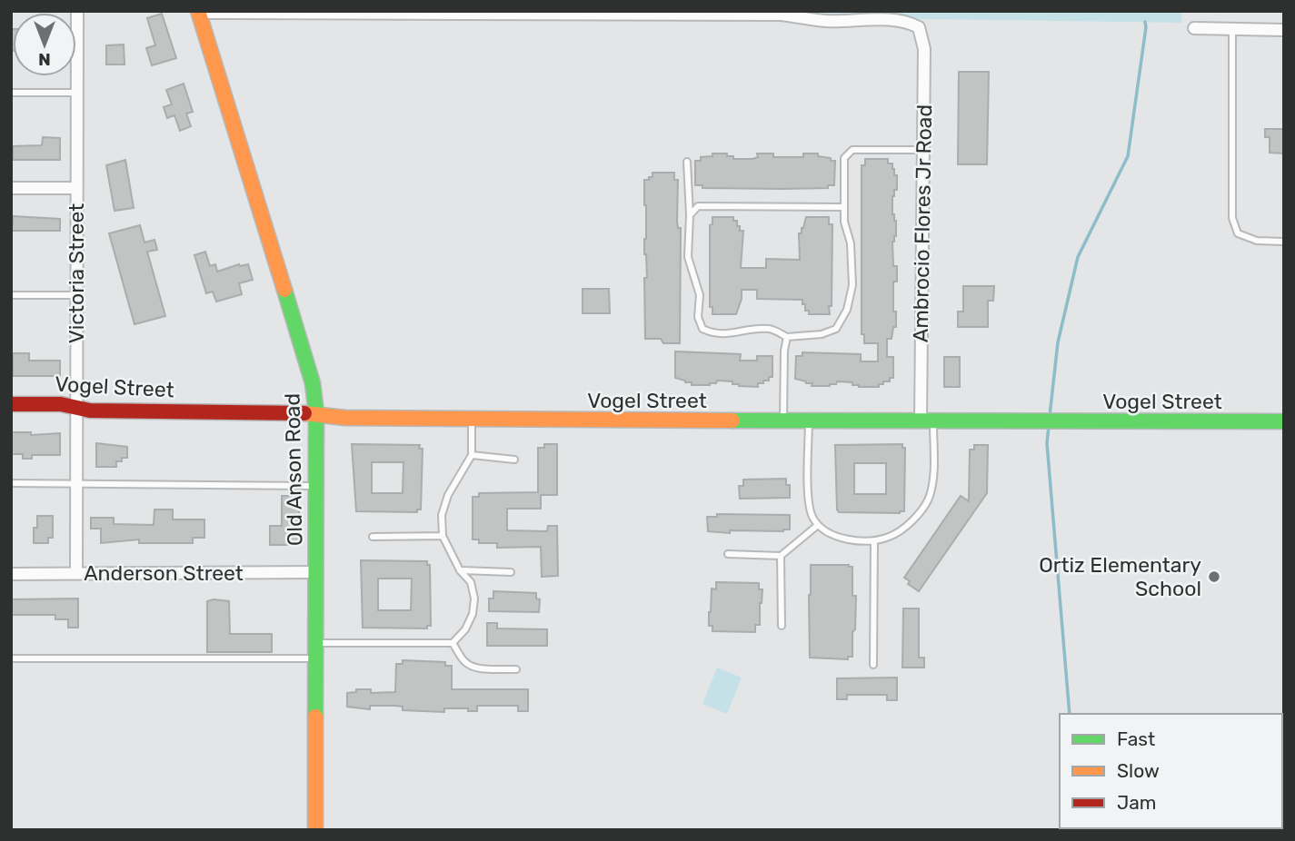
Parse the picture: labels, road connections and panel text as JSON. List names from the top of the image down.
{
  "streets": {
    "street": [
      "Ambrocio Flores Jr Road",
      "Victoria Street",
      "Vogel Street",
      "Old Anson Road",
      "Anderson Street"
    ]
  },
  "crossings": [
    ["Ambrocio Flores Jr Road", "Vogel Street"],
    ["Victoria Street", "Vogel Street"],
    ["Victoria Street", "Anderson Street"],
    ["Vogel Street", "Old Anson Road"],
    ["Old Anson Road", "Anderson Street"]
  ],
  "places": ["Ortiz Elementary School"],
  "legend": ["Fast", "Slow", "Jam"],
  "north": "bottom"
}
